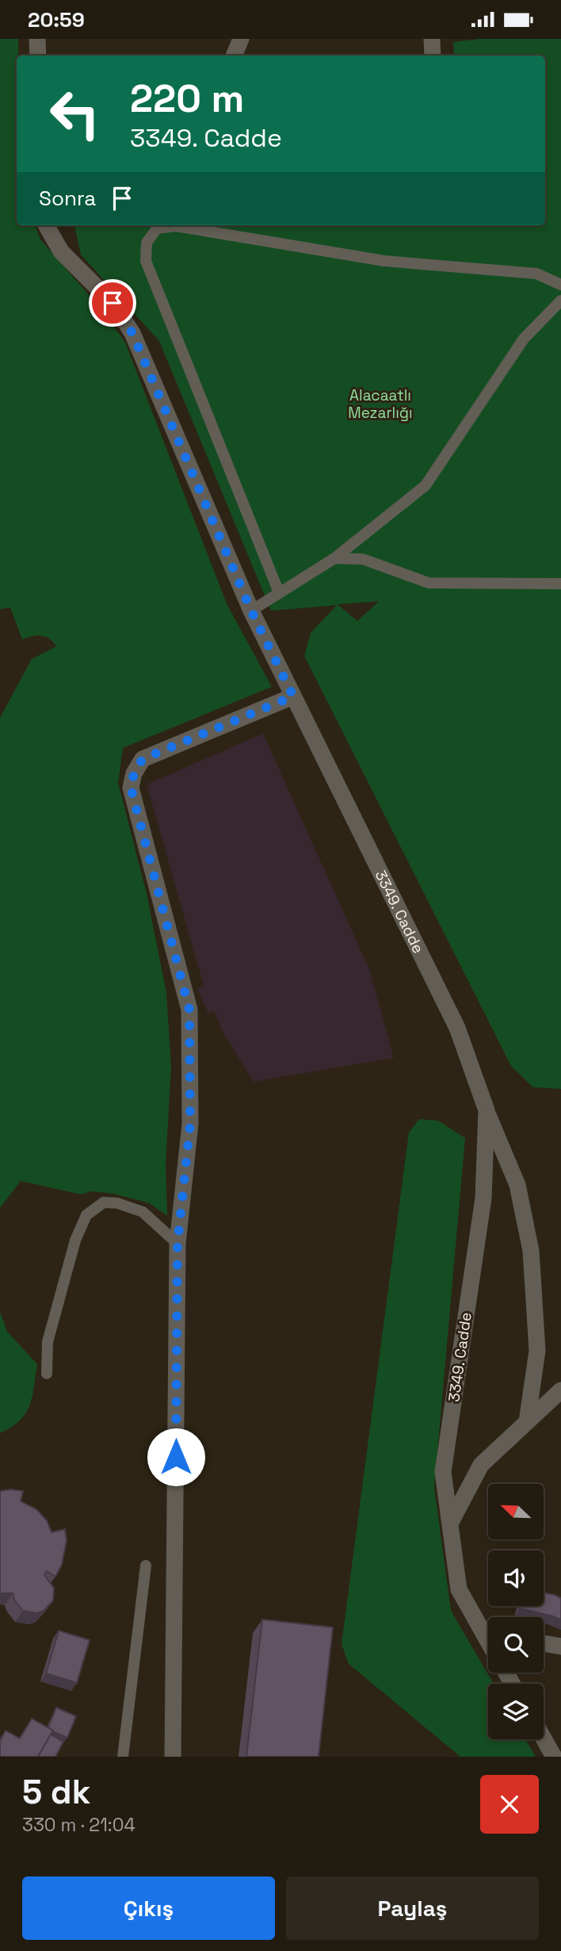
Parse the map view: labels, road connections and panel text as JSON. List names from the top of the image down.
{
  "streets": {
    "street": ["3349. Cadde"]
  },
  "parks": ["Alacaatlı Mezarlığı"],
  "north": "top left",
  "page": {
    "status": "20:59",
    "turn": ["220 m", "3349. Cadde"],
    "then": "Sonra",
    "heading": ["5 dk", "330 m · 21:04"],
    "buttons": ["Çıkış", "Paylaş"]
  }
}
